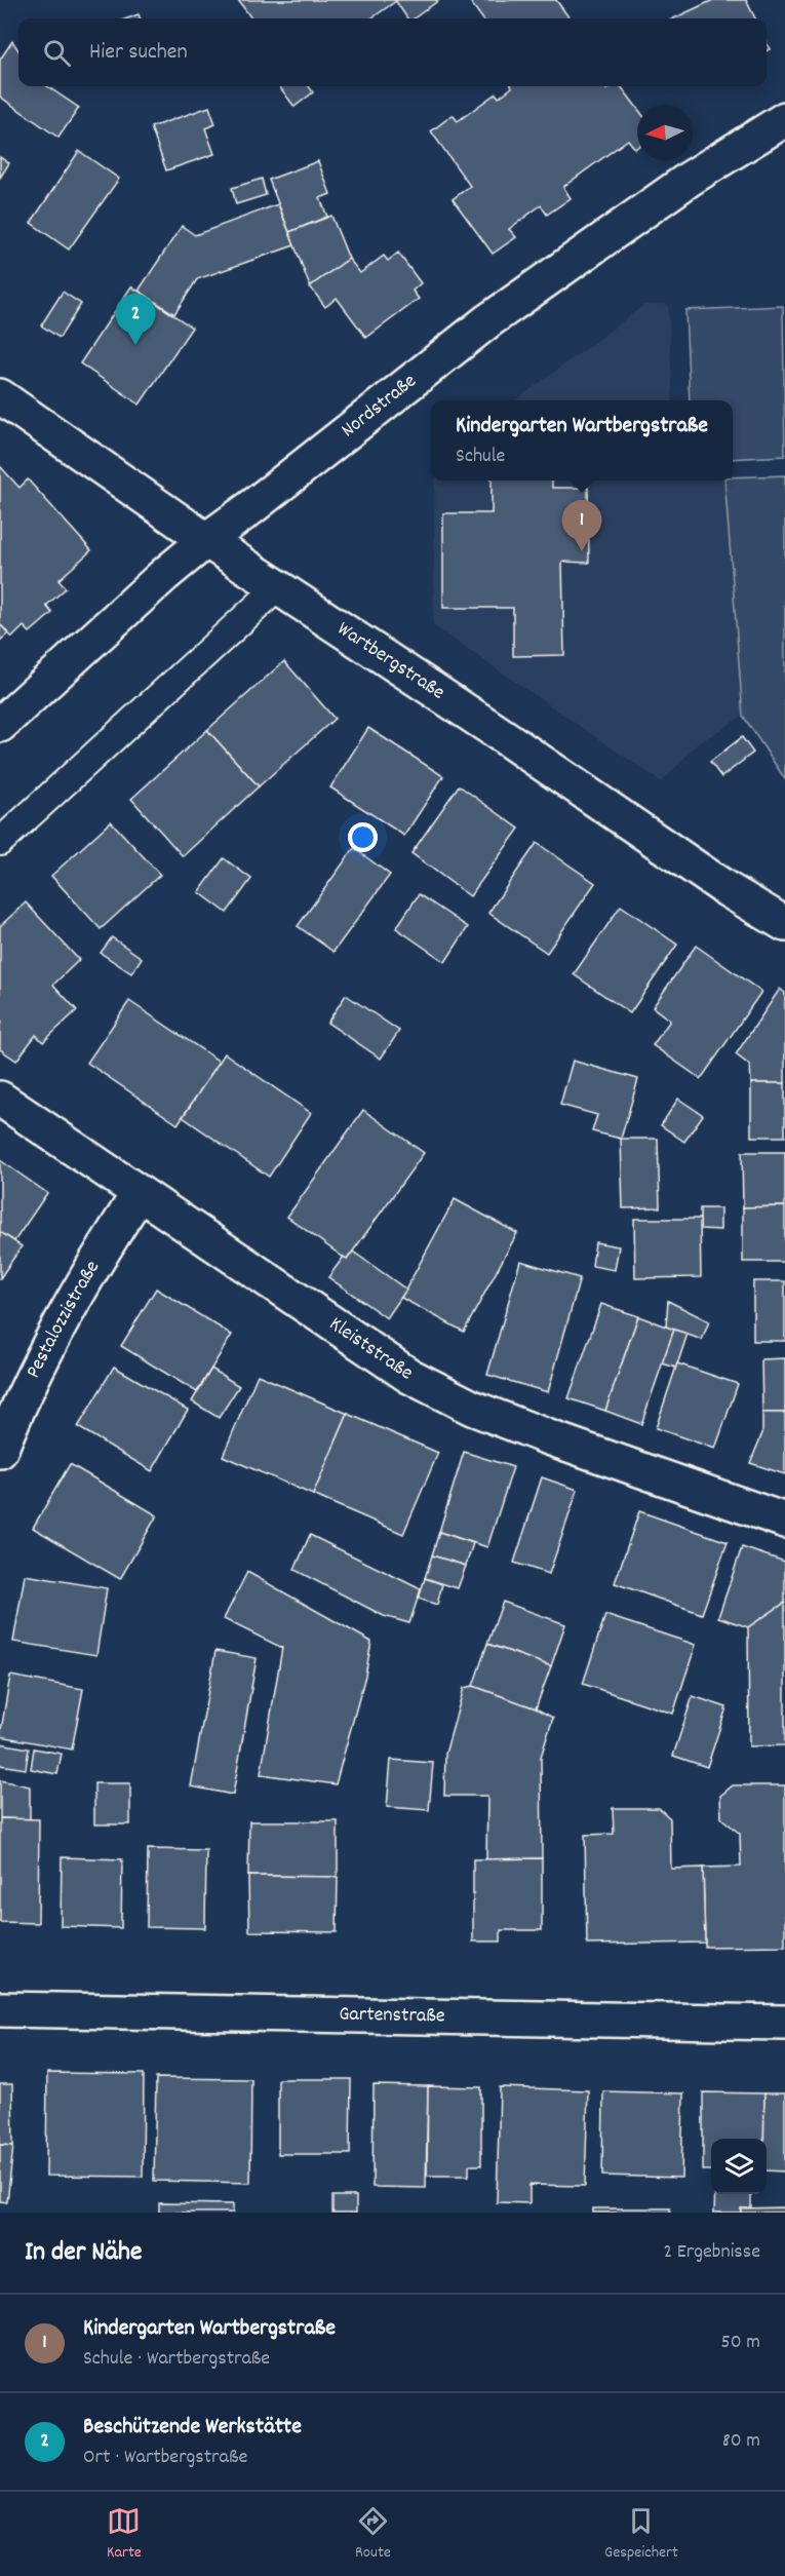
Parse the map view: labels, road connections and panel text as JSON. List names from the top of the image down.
{
  "streets": {
    "street": [
      "Nordstraße",
      "Wartbergstraße",
      "Pestalozzistraße",
      "Kleiststraße",
      "Gartenstraße"
    ]
  },
  "crossings": [
    ["Nordstraße", "Wartbergstraße"],
    ["Pestalozzistraße", "Kleiststraße"]
  ],
  "north": "left",
  "page": {
    "search": "Hier suchen",
    "pins": ["2", "1"],
    "popup": ["Kindergarten Wartbergstraße", "Schule"],
    "heading": ["In der Nähe", "2 Ergebnisse"],
    "list": [
      {
        "mark": "1",
        "name": "Kindergarten Wartbergstraße",
        "note": "Schule · Wartbergstraße",
        "value": "50 m"
      },
      {
        "mark": "2",
        "name": "Beschützende Werkstätte",
        "note": "Ort · Wartbergstraße",
        "value": "80 m"
      }
    ],
    "nav": ["Karte", "Route", "Gespeichert"]
  }
}
